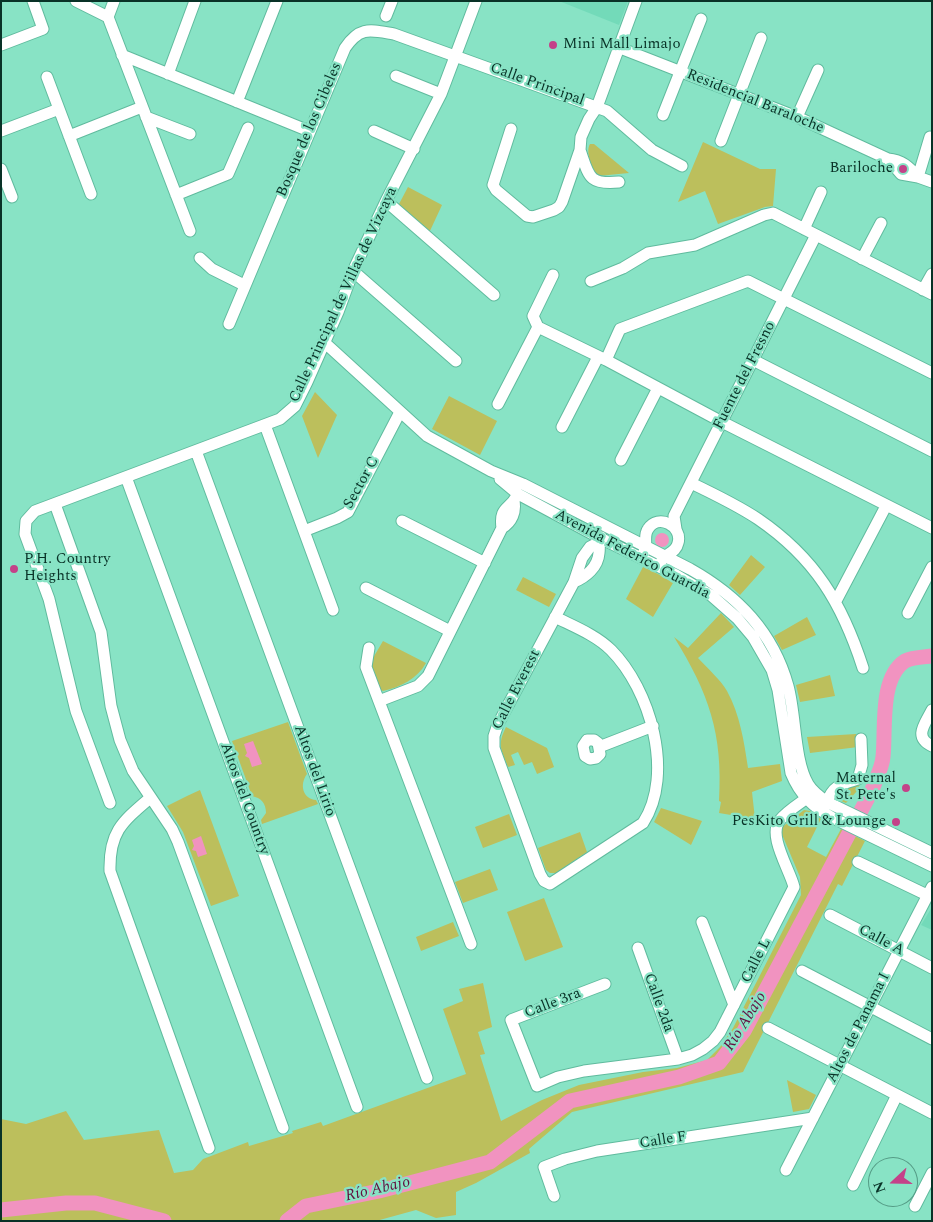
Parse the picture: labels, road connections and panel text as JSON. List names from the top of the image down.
{
  "streets": {
    "street": [
      "Calle Principal",
      "Residencial Baraloche",
      "Bosque de los Cibeles",
      "Calle Principal de Villas de Vizcaya",
      "Fuente del Fresno",
      "Sector C",
      "Avenida Federico Guardia",
      "Calle Everest",
      "Altos del Lirio",
      "Altos del Country",
      "Calle A",
      "Calle L",
      "Calle 2da",
      "Calle 3ra",
      "Altos de Panama I",
      "Calle F"
    ]
  },
  "crossings": [
    ["Calle Principal", "Residencial Baraloche"],
    ["Calle Principal", "Bosque de los Cibeles"],
    ["Calle Principal", "Calle Principal de Villas de Vizcaya"],
    ["Bosque de los Cibeles", "Calle Principal de Villas de Vizcaya"],
    ["Calle Principal de Villas de Vizcaya", "Avenida Federico Guardia"],
    ["Calle Principal de Villas de Vizcaya", "Altos del Lirio"],
    ["Calle Principal de Villas de Vizcaya", "Altos del Country"],
    ["Sector C", "Avenida Federico Guardia"],
    ["Avenida Federico Guardia", "Calle Everest"],
    ["Avenida Federico Guardia", "Calle L"],
    ["Calle A", "Altos de Panama I"],
    ["Calle L", "Calle 2da"],
    ["Calle L", "Calle 3ra"],
    ["Altos de Panama I", "Calle F"]
  ],
  "water": ["Río Abajo"],
  "places": [
    "Mini Mall Limajo",
    "Bariloche",
    "P.H. Country Heights",
    "Maternal St. Pete's",
    "PesKito Grill & Lounge"
  ],
  "north": "left"
}
